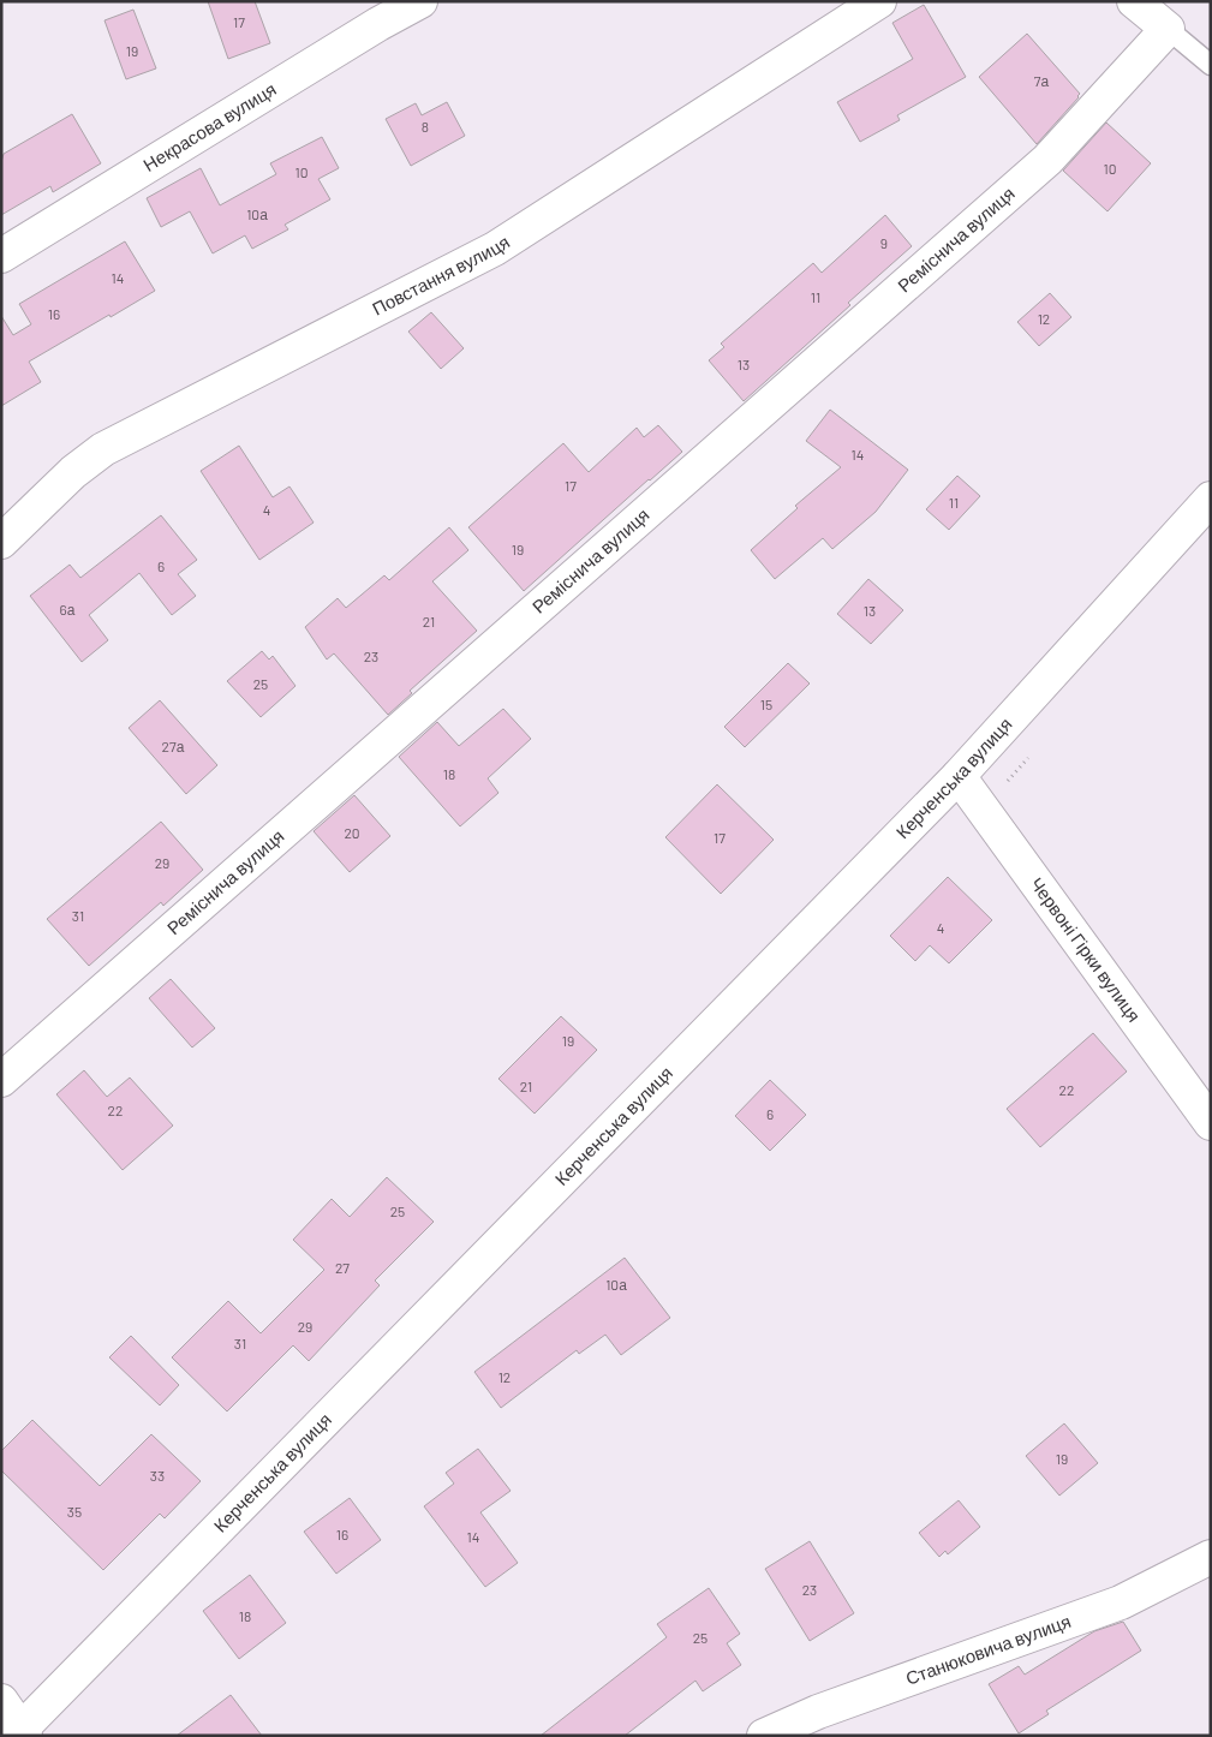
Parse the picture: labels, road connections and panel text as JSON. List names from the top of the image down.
{
  "streets": {
    "street": [
      "Некрасова вулиця",
      "Реміснича вулиця",
      "Повстання вулиця",
      "Керченська вулиця",
      "Червоні Гірки вулиця",
      "Станюковича вулиця"
    ]
  },
  "crossings": [
    ["Керченська вулиця", "Червоні Гірки вулиця"]
  ],
  "house_numbers": [
    "17",
    "19",
    "7а",
    "8",
    "10",
    "10",
    "10а",
    "9",
    "14",
    "11",
    "16",
    "12",
    "13",
    "14",
    "17",
    "11",
    "4",
    "19",
    "6",
    "6а",
    "13",
    "21",
    "23",
    "25",
    "15",
    "27а",
    "18",
    "20",
    "17",
    "29",
    "31",
    "4",
    "19",
    "21",
    "22",
    "22",
    "6",
    "25",
    "27",
    "10а",
    "29",
    "31",
    "12",
    "19",
    "33",
    "35",
    "16",
    "14",
    "23",
    "18",
    "25"
  ]
}
